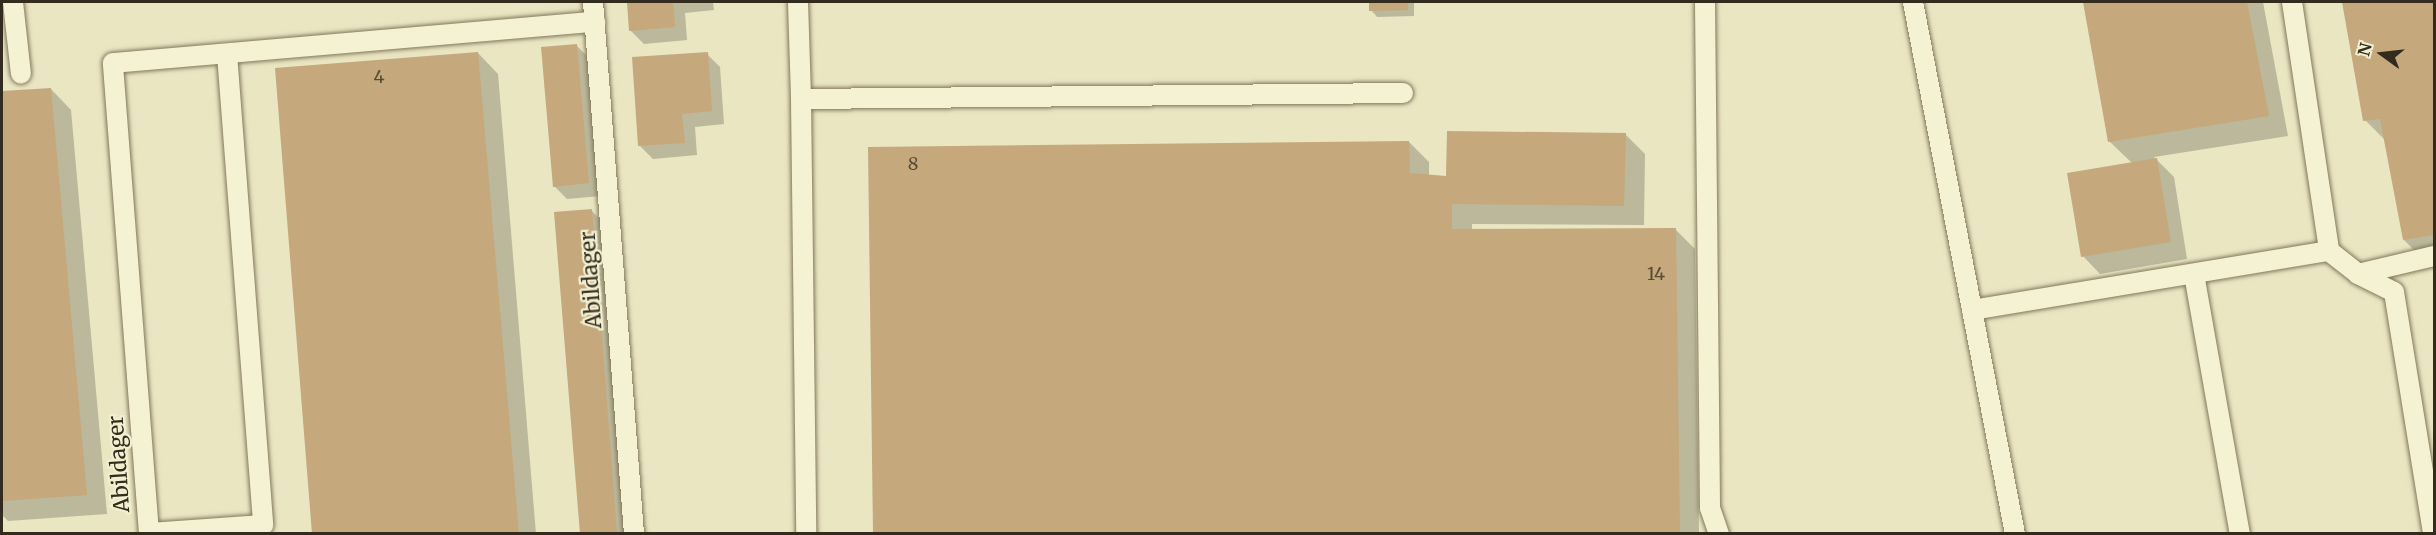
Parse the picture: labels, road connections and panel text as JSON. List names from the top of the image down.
{
  "streets": {
    "lane": ["Abildager"]
  },
  "house_numbers": ["4", "8", "14"],
  "north": "left"
}
